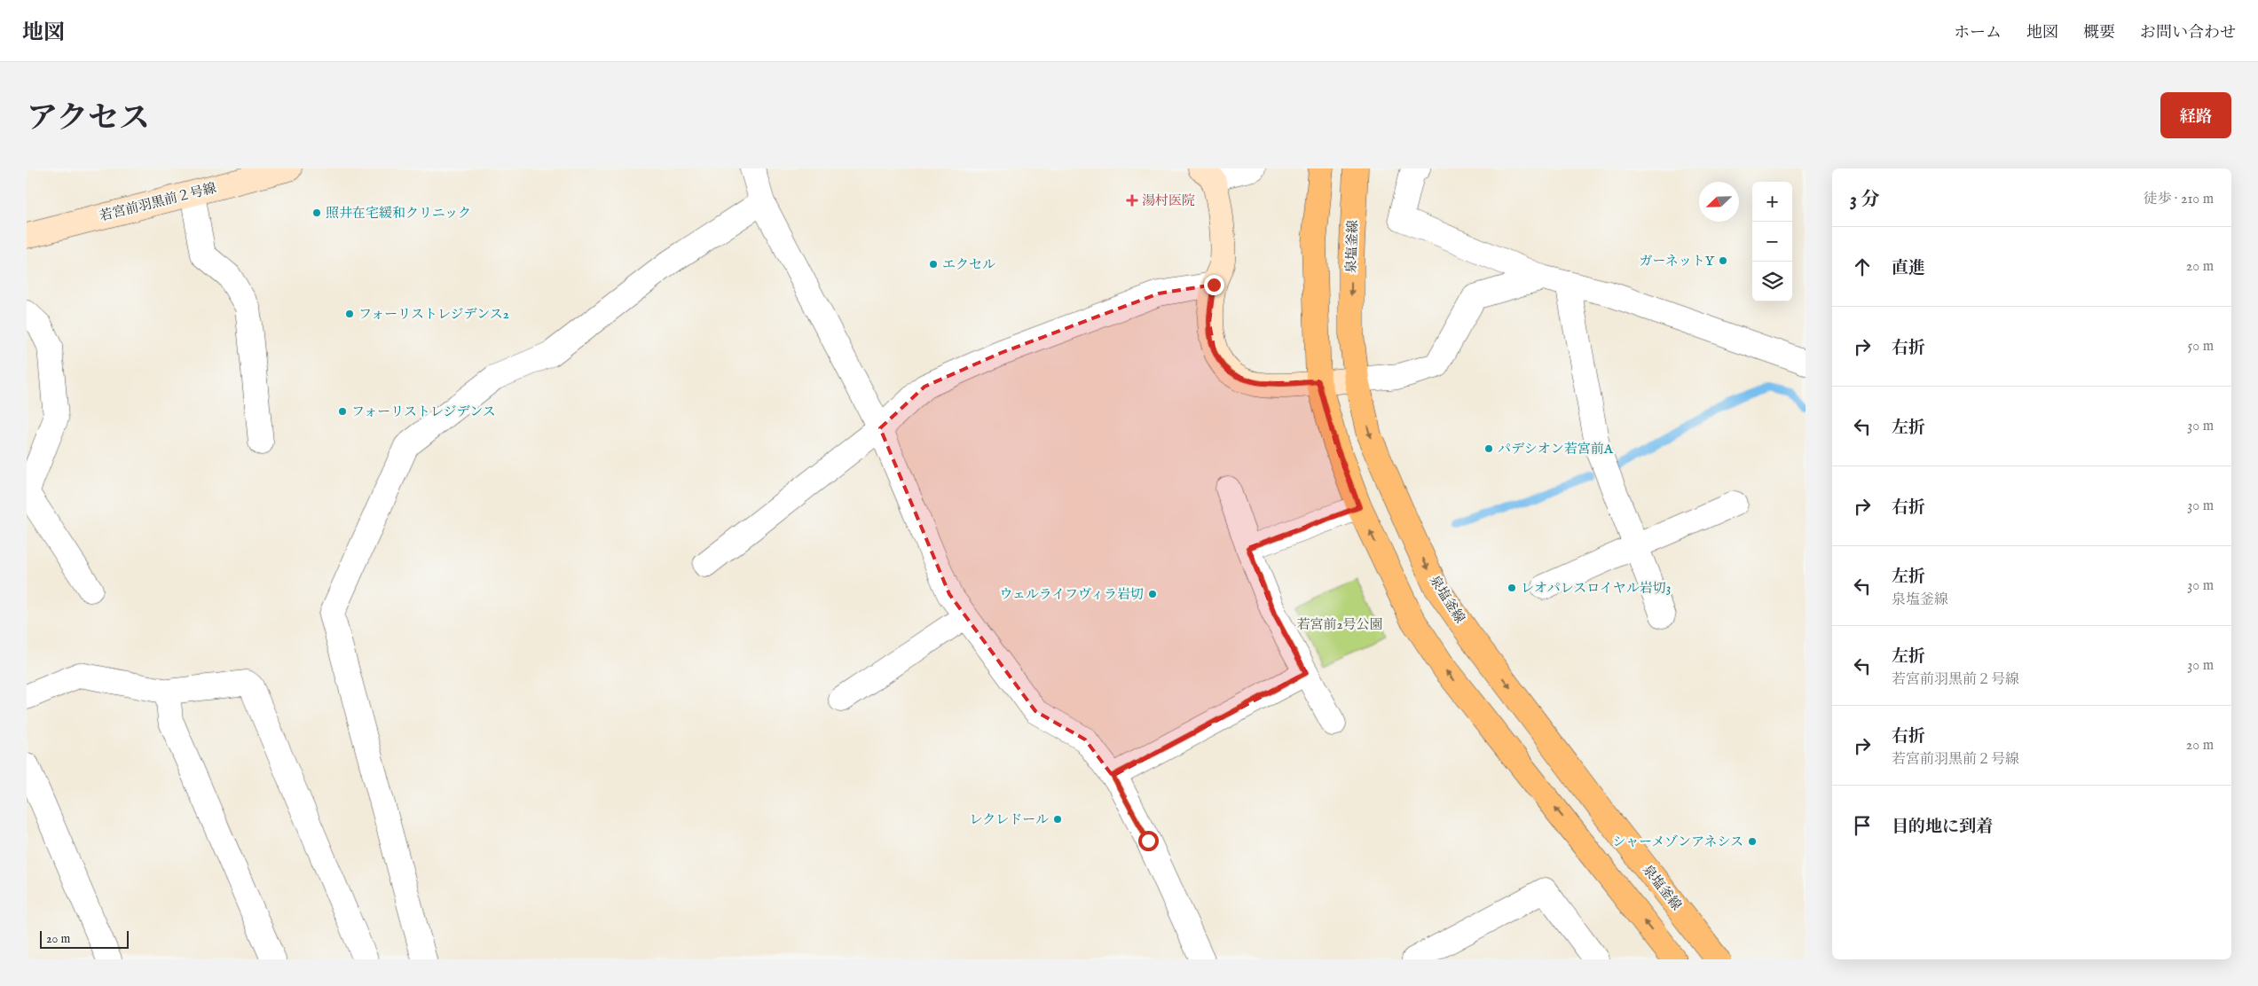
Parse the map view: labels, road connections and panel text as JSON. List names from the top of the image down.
{
  "streets": {
    "main road": ["泉塩釜線"],
    "street": ["若宮前羽黒前２号線"]
  },
  "parks": ["若宮前2号公園"],
  "places": {
    "health": ["湯村医院"],
    "other": [
      "照井在宅緩和クリニック",
      "ガーネットY",
      "エクセル",
      "フォーリストレジデンス2",
      "フォーリストレジデンス",
      "パデシオン若宮前A",
      "レオパレスロイヤル岩切3",
      "ウェルライフヴィラ岩切",
      "レクレドール",
      "シャーメゾンアネシス"
    ]
  },
  "scale_bar": "20 m",
  "north": "bottom left",
  "page": {
    "header": "地図",
    "nav": [
      "ホーム",
      "地図",
      "概要",
      "お問い合わせ"
    ],
    "title": "アクセス",
    "buttons": "経路",
    "heading": ["3 分", "徒歩 · 210 m"],
    "map_buttons": ["+", "−"],
    "list": [
      ["直進", "20 m"],
      ["右折", "50 m"],
      ["左折", "30 m"],
      ["右折", "30 m"],
      ["左折", "泉塩釜線", "30 m"],
      ["左折", "若宮前羽黒前２号線", "30 m"],
      ["右折", "若宮前羽黒前２号線", "20 m"],
      "目的地に到着"
    ],
    "scale": "20 m"
  }
}
